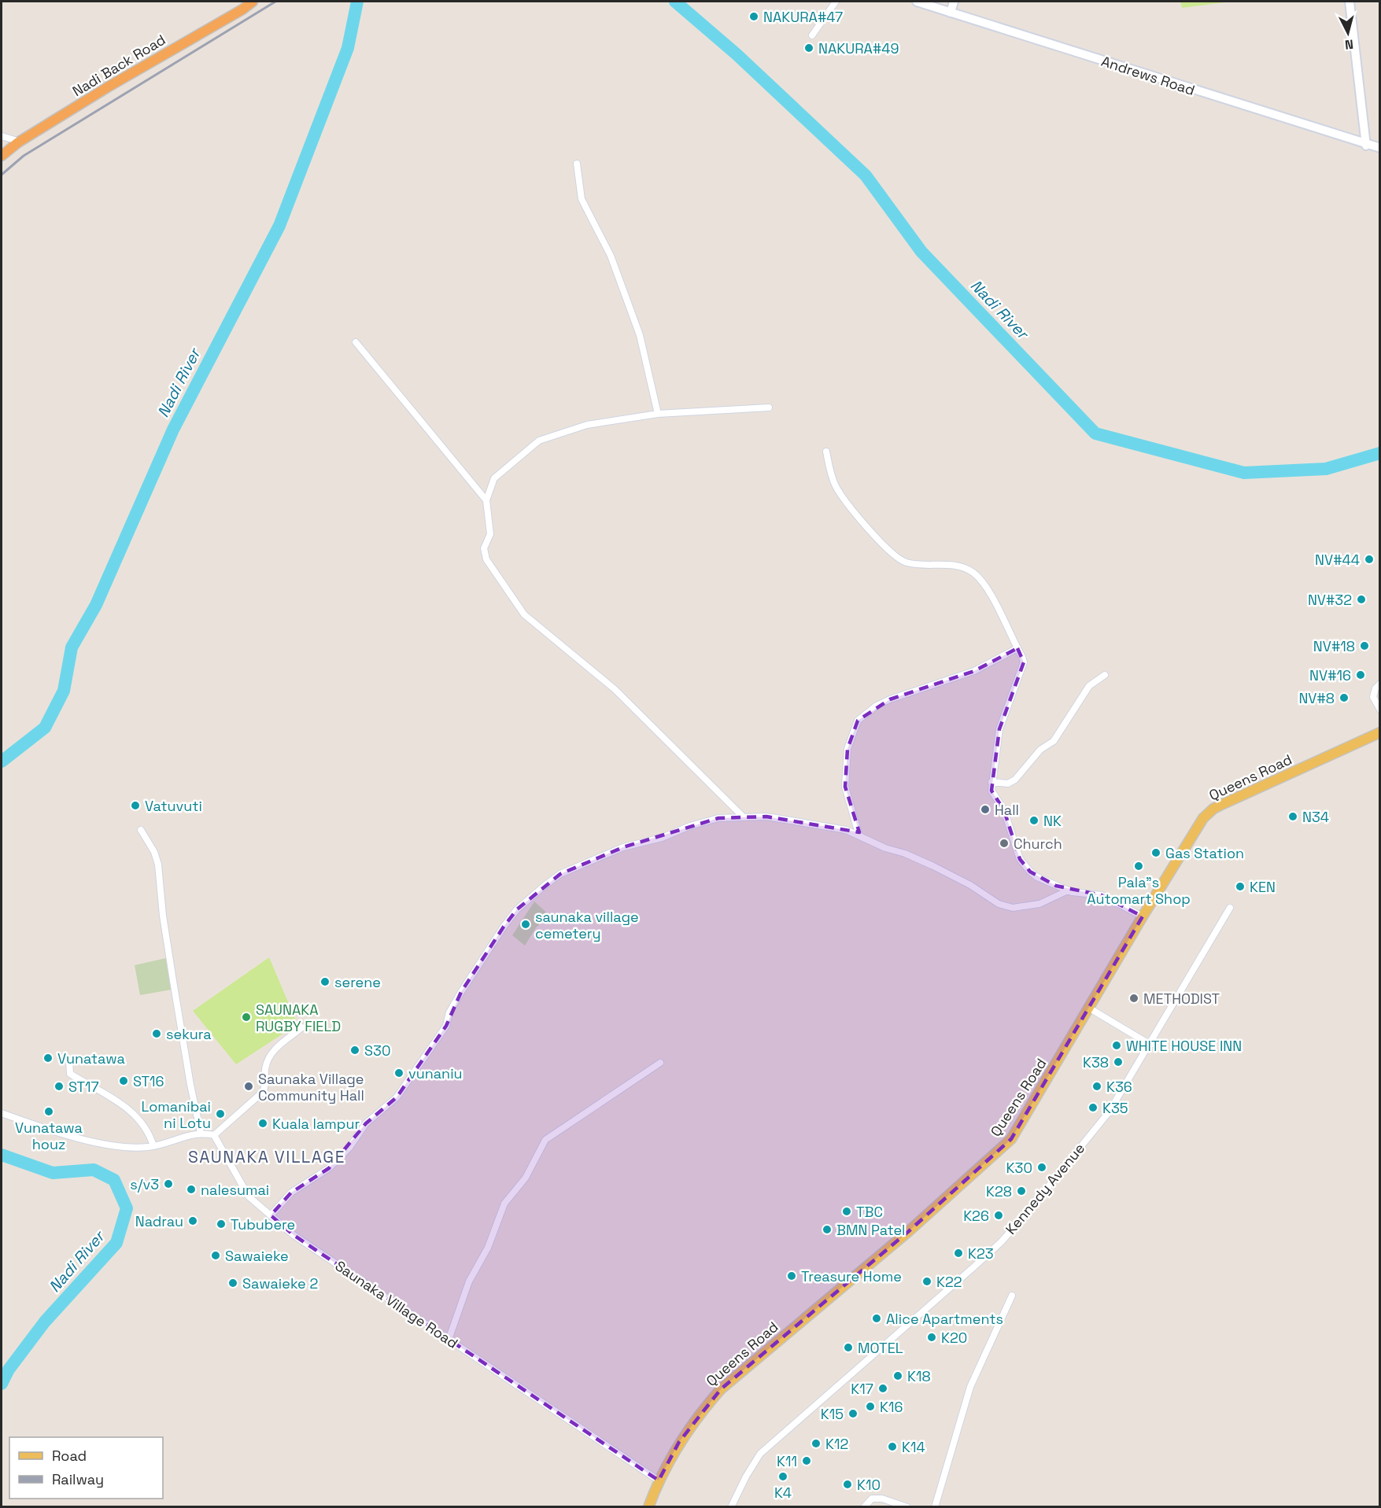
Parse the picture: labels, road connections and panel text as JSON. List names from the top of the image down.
{
  "streets": {
    "highway": ["Nadi Back Road"],
    "main road": ["Andrews Road", "Queens Road"],
    "street": ["Kennedy Avenue", "Saunaka Village Road"]
  },
  "crossings": [
    ["Queens Road", "Saunaka Village Road"]
  ],
  "districts": ["SAUNAKA VILLAGE"],
  "water": ["Nadi River"],
  "places": [
    "NAKURA#47",
    "NAKURA#49",
    "NV#44",
    "NV#32",
    "NV#18",
    "NV#16",
    "NV#8",
    "Vatuvuti",
    "Hall",
    "N34",
    "NK",
    "Church",
    "Gas Station",
    "Pala\"s Automart Shop",
    "KEN",
    "saunaka village cemetery",
    "serene",
    "METHODIST",
    "SAUNAKA RUGBY FIELD",
    "sekura",
    "WHITE HOUSE INN",
    "S30",
    "Vunatawa",
    "K38",
    "vunaniu",
    "ST16",
    "ST17",
    "Saunaka Village Community Hall",
    "K36",
    "K35",
    "Vunatawa houz",
    "Lomanibai ni Lotu",
    "Kuala lampur",
    "K30",
    "s/v3",
    "nalesumai",
    "K28",
    "TBC",
    "K26",
    "Nadrau",
    "Tububere",
    "BMN Patel",
    "K23",
    "Sawaieke",
    "Treasure Home",
    "K22",
    "Sawaieke 2",
    "Alice Apartments",
    "K20",
    "MOTEL",
    "K18",
    "K17",
    "K16",
    "K15",
    "K12",
    "K14",
    "K11",
    "K4",
    "K10"
  ],
  "legend": ["Road", "Railway"],
  "north": "bottom"
}
